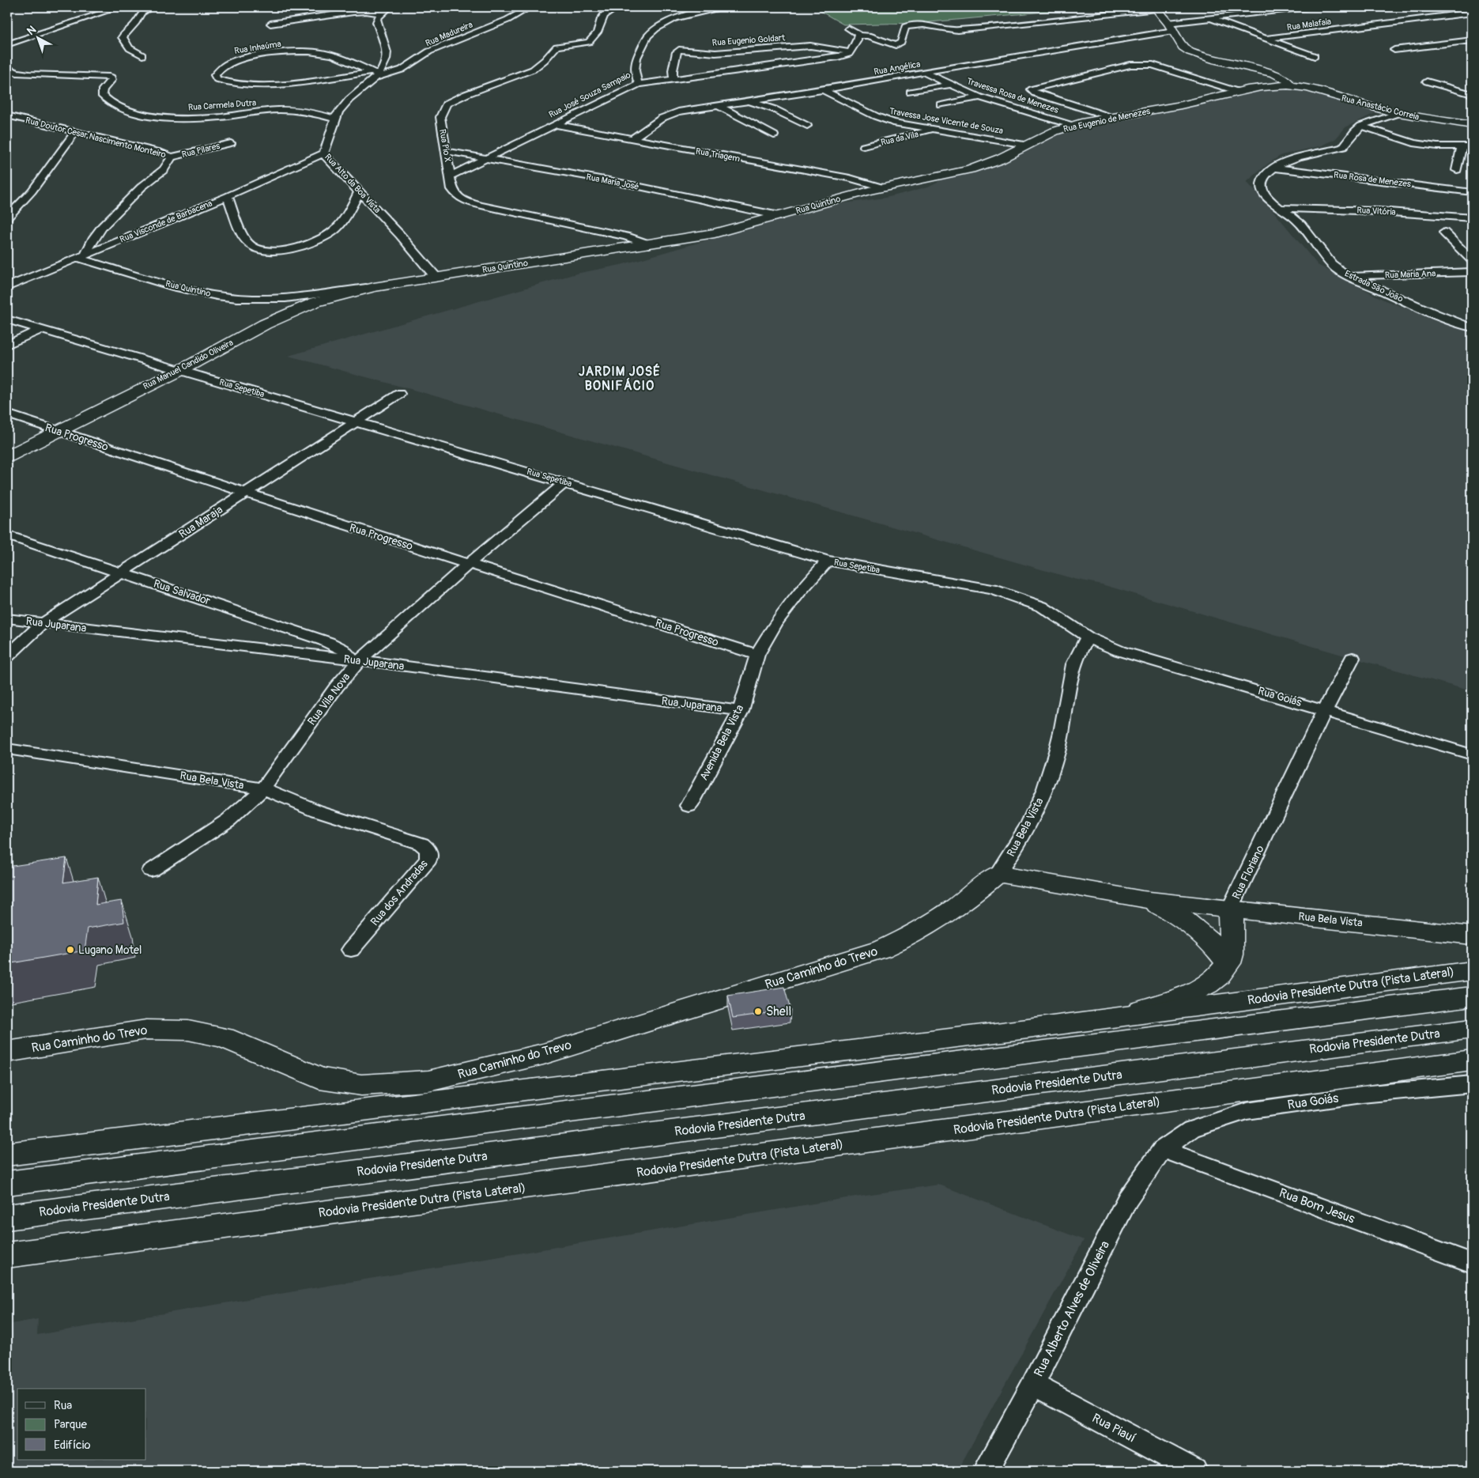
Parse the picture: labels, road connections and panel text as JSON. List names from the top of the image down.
{
  "streets": {
    "main road": [
      "Rua Anastácio Correia",
      "Rua Eugenio de Menezes",
      "Rua Quintino",
      "Rua Manuel Candido Oliveira",
      "Rua Bela Vista",
      "Rua Floriano",
      "Rua Caminho do Trevo",
      "Rodovia Presidente Dutra (Pista Lateral)",
      "Rodovia Presidente Dutra"
    ],
    "street": [
      "Rua Malafaia",
      "Rua Madureira",
      "Rua Eugenio Goldart",
      "Rua Inhaúma",
      "Rua Angélica",
      "Rua José Souza Sampaio",
      "Travessa Rosa de Menezes",
      "Rua Carmela Dutra",
      "Travessa Jose Vicente de Souza",
      "Rua Doutor Cesar Nascimento Monteiro",
      "Rua da Vila",
      "Rua Pio X",
      "Rua Pilares",
      "Rua Triagem",
      "Rua Rosa de Menezes",
      "Rua Maria José",
      "Rua Alto da Boa Vista",
      "Rua Vitória",
      "Rua Visconde de Barbacena",
      "Rua Maria Ana",
      "Estrada São João",
      "Rua Sepetiba",
      "Rua Progresso",
      "Rua Maraja",
      "Rua Salvador",
      "Rua Juparana",
      "Rua Goiás",
      "Rua Vila Nova",
      "Avenida Bela Vista",
      "Rua dos Andradas",
      "Rua Bom Jesus",
      "Rua Alberto Alves de Oliveira",
      "Rua Piauí"
    ]
  },
  "crossings": [
    ["Rua Madureira", "Rua Inhaúma"],
    ["Rua Madureira", "Rua Alto da Boa Vista"],
    ["Rua Inhaúma", "Rua Alto da Boa Vista"],
    ["Rua Angélica", "Travessa Rosa de Menezes"],
    ["Rua Angélica", "Travessa Jose Vicente de Souza"],
    ["Rua Angélica", "Rua Triagem"],
    ["Rua José Souza Sampaio", "Rua Pio X"],
    ["Rua José Souza Sampaio", "Rua Triagem"],
    ["Rua José Souza Sampaio", "Rua Maria José"],
    ["Travessa Rosa de Menezes", "Rua Eugenio de Menezes"],
    ["Rua Carmela Dutra", "Rua Alto da Boa Vista"],
    ["Rua Anastácio Correia", "Rua Eugenio de Menezes"],
    ["Rua Eugenio de Menezes", "Travessa Jose Vicente de Souza"],
    ["Rua Eugenio de Menezes", "Rua Quintino"],
    ["Travessa Jose Vicente de Souza", "Rua da Vila"],
    ["Rua Doutor Cesar Nascimento Monteiro", "Rua Pilares"],
    ["Rua Doutor Cesar Nascimento Monteiro", "Rua Quintino"],
    ["Rua Doutor Cesar Nascimento Monteiro", "Rua Visconde de Barbacena"],
    ["Rua Pio X", "Rua Maria José"],
    ["Rua Pio X", "Rua Quintino"],
    ["Rua Triagem", "Rua Quintino"],
    ["Rua Rosa de Menezes", "Estrada São João"],
    ["Rua Maria José", "Rua Quintino"],
    ["Rua Alto da Boa Vista", "Rua Quintino"],
    ["Rua Alto da Boa Vista", "Rua Visconde de Barbacena"],
    ["Rua Quintino", "Rua Visconde de Barbacena"],
    ["Rua Quintino", "Rua Manuel Candido Oliveira"],
    ["Rua Vitória", "Estrada São João"],
    ["Rua Maria Ana", "Estrada São João"],
    ["Rua Manuel Candido Oliveira", "Rua Sepetiba"],
    ["Rua Manuel Candido Oliveira", "Rua Progresso"],
    ["Rua Sepetiba", "Rua Maraja"],
    ["Rua Sepetiba", "Rua Goiás"],
    ["Rua Sepetiba", "Rua Vila Nova"],
    ["Rua Sepetiba", "Avenida Bela Vista"],
    ["Rua Sepetiba", "Rua Bela Vista"],
    ["Rua Progresso", "Rua Maraja"],
    ["Rua Progresso", "Rua Vila Nova"],
    ["Rua Progresso", "Avenida Bela Vista"],
    ["Rua Maraja", "Rua Salvador"],
    ["Rua Maraja", "Rua Juparana"],
    ["Rua Salvador", "Rua Juparana"],
    ["Rua Salvador", "Rua Vila Nova"],
    ["Rua Juparana", "Rua Vila Nova"],
    ["Rua Juparana", "Avenida Bela Vista"],
    ["Rua Goiás", "Rua Bela Vista"],
    ["Rua Goiás", "Rua Floriano"],
    ["Rua Goiás", "Rua Bom Jesus"],
    ["Rua Goiás", "Rua Alberto Alves de Oliveira"],
    ["Rua Vila Nova", "Rua Bela Vista"],
    ["Rua Bela Vista", "Rua Floriano"],
    ["Rua Bela Vista", "Rua dos Andradas"],
    ["Rua Bela Vista", "Rua Caminho do Trevo"],
    ["Rua Bom Jesus", "Rua Alberto Alves de Oliveira"],
    ["Rua Alberto Alves de Oliveira", "Rua Piauí"]
  ],
  "districts": ["JARDIM JOSÉ BONIFÁCIO"],
  "places": ["Lugano Motel", "Shell"],
  "legend": ["Rua", "Parque", "Edifício"],
  "north": "top left"
}
